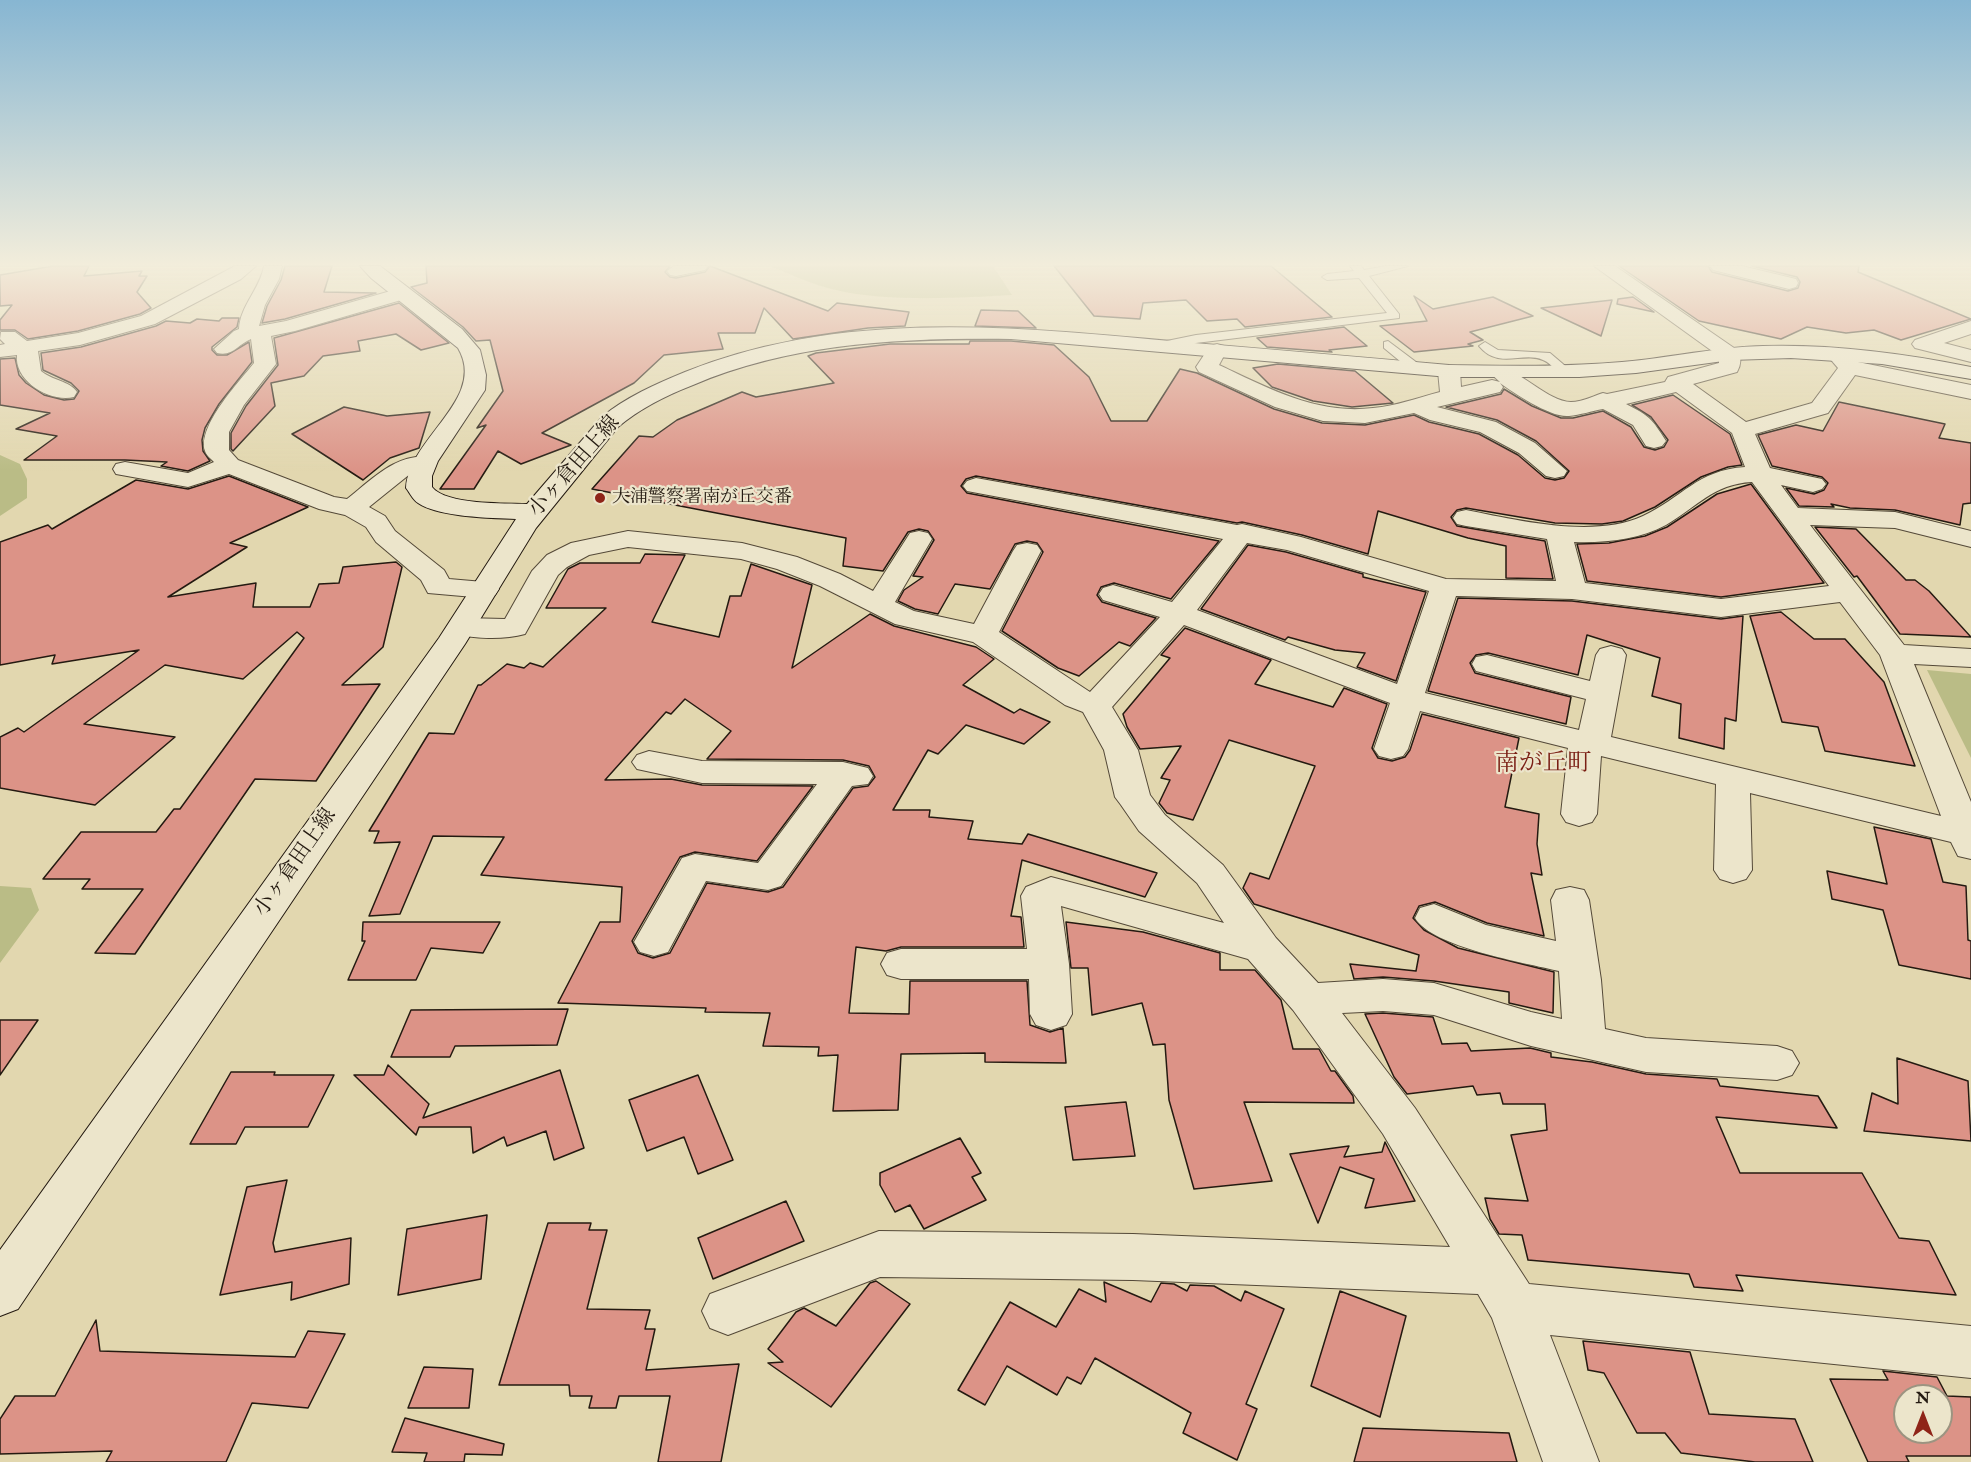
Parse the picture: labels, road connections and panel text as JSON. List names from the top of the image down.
{
  "streets": {
    "street": ["小ヶ倉田上線"]
  },
  "districts": ["南が丘町"],
  "places": ["大浦警察署南が丘交番"],
  "north": "top"
}
